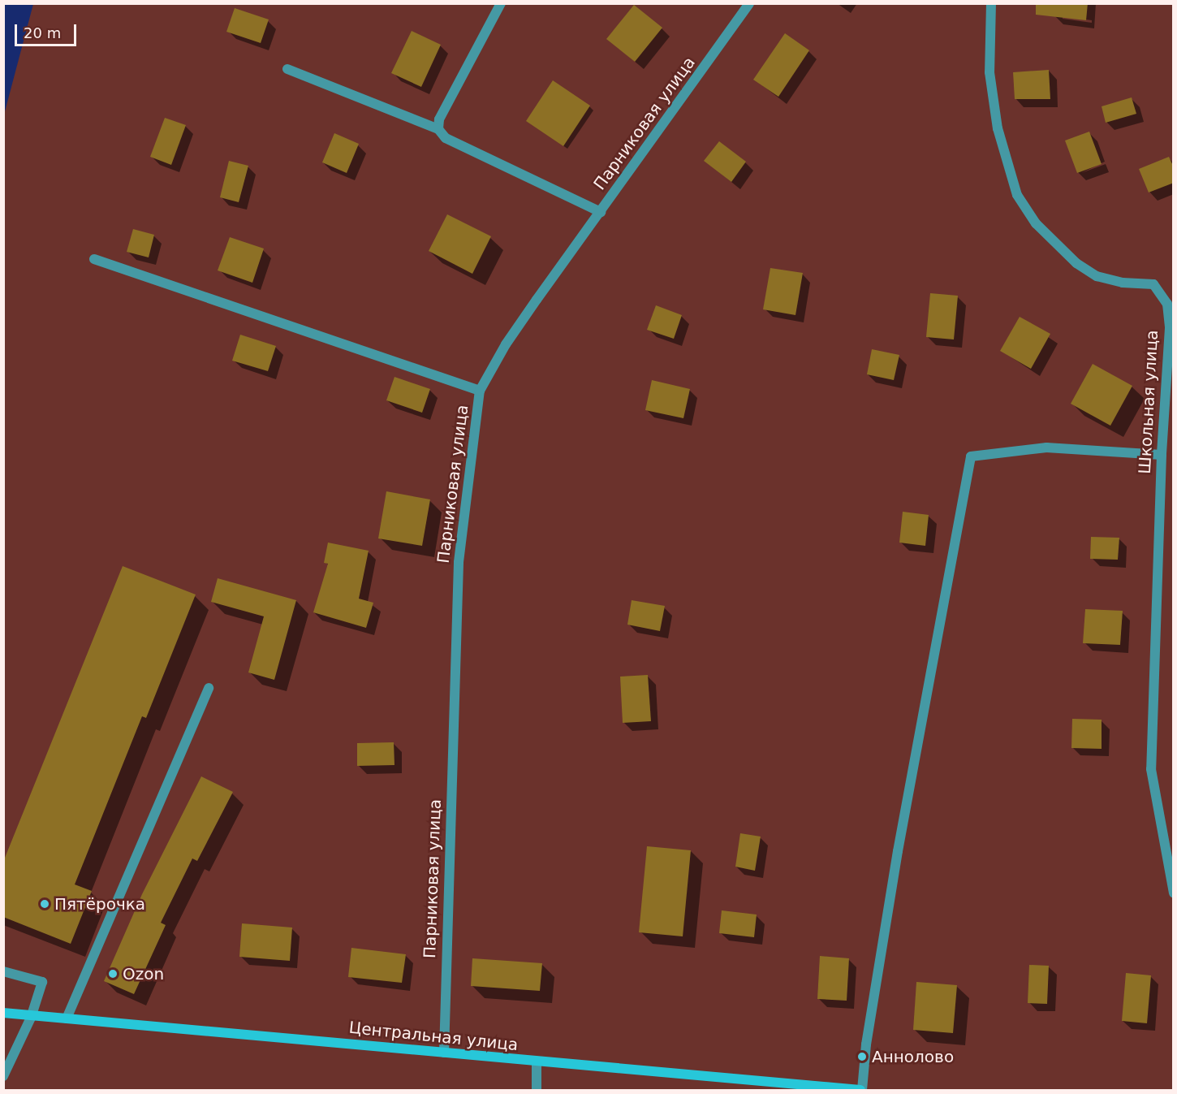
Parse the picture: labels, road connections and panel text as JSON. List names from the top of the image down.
{
  "streets": {
    "main road": ["Центральная улица"],
    "street": ["Парниковая улица", "Школьная улица"]
  },
  "crossings": [
    ["Парниковая улица", "Центральная улица"]
  ],
  "places": ["Пятёрочка", "Ozon", "Аннолово"],
  "scale_bar": "20 m"
}
